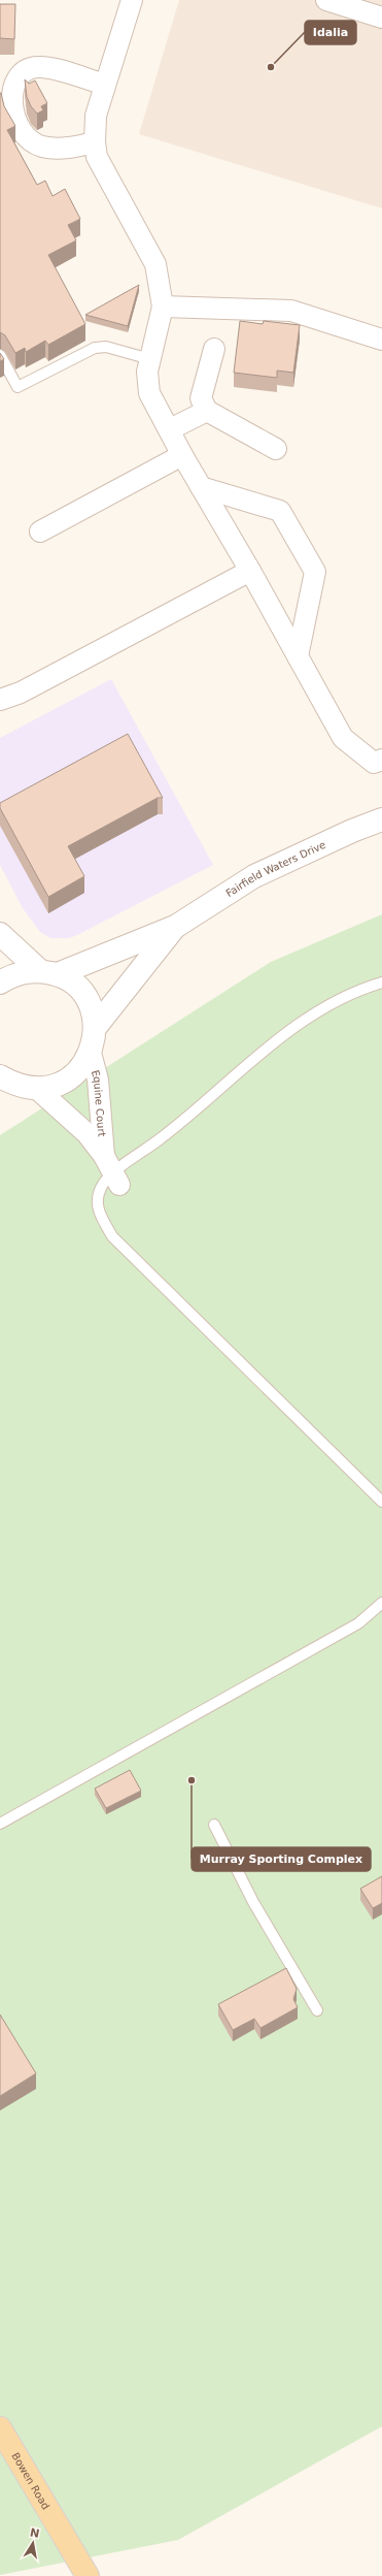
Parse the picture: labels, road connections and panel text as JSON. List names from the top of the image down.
{
  "streets": {
    "main road": ["Bowen Road"],
    "street": ["Fairfield Waters Drive", "Equine Court"]
  },
  "places": ["Idalia", "Murray Sporting Complex"],
  "north": "top"
}
